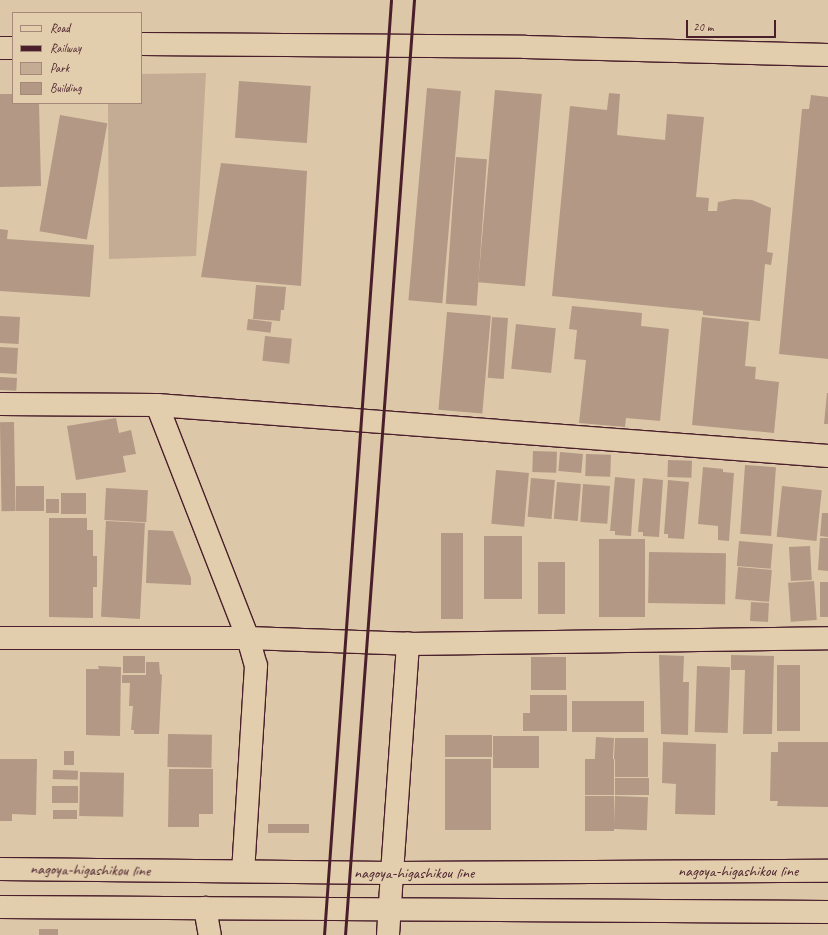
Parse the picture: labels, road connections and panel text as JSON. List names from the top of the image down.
{
  "streets": {
    "street": ["nagoya-higashikou line"]
  },
  "legend": [
    "Road",
    "Railway",
    "Park",
    "Building"
  ],
  "scale_bar": "20 m"
}
